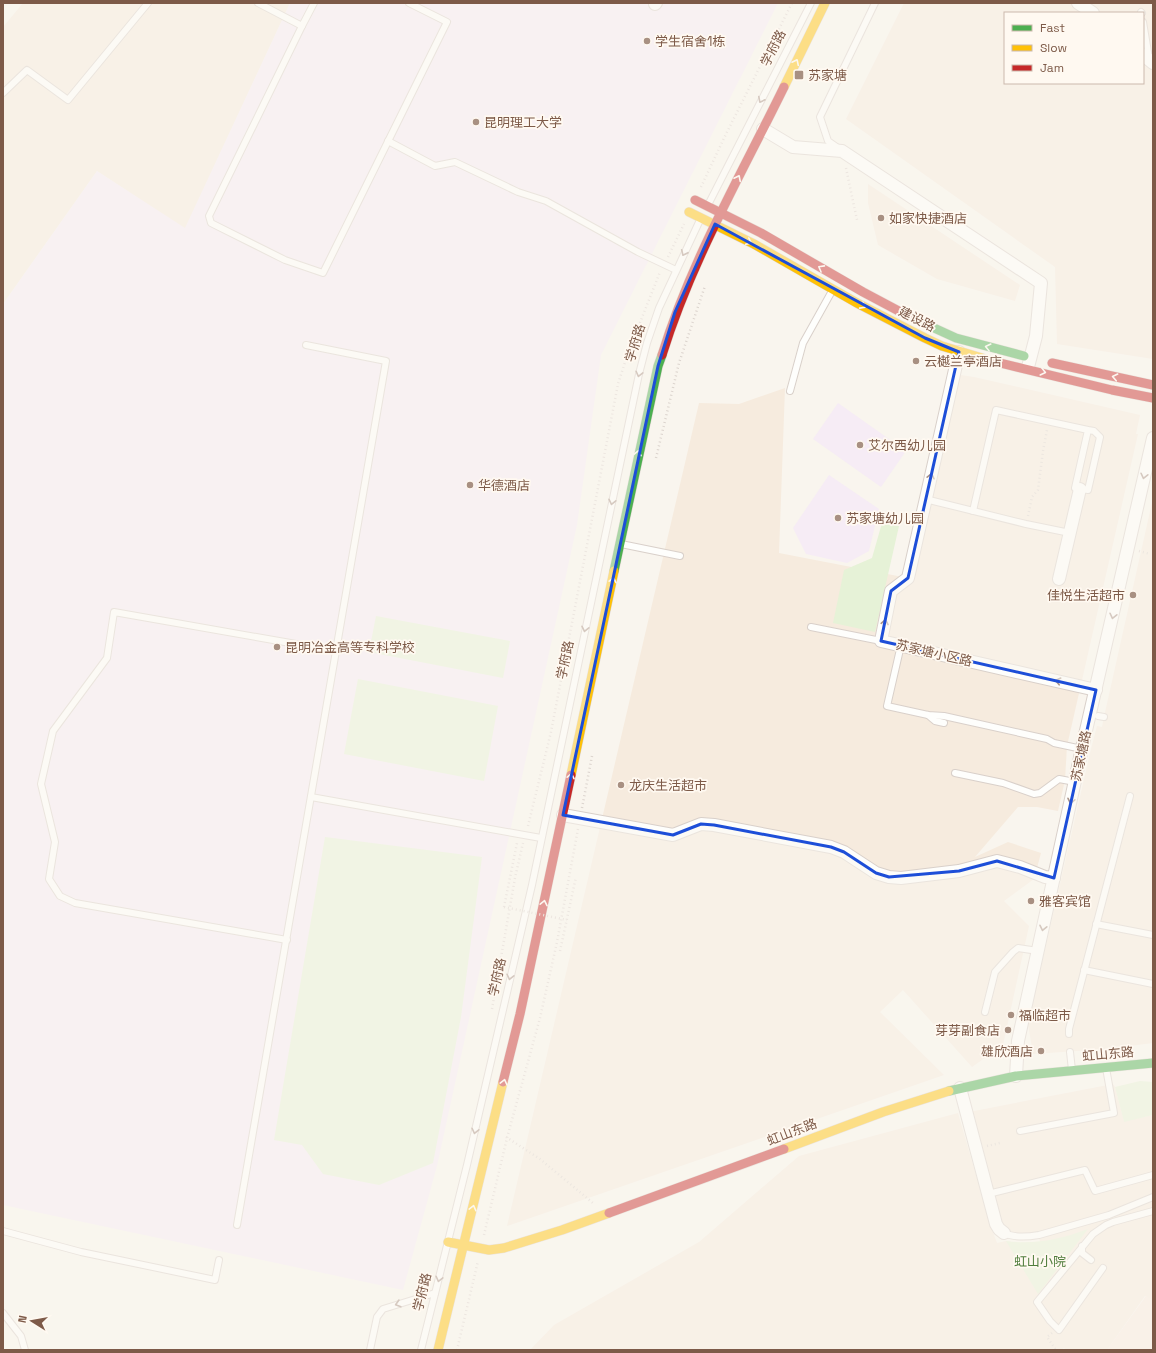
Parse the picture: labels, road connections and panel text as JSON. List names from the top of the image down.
{
  "streets": {
    "street": [
      "学府路",
      "建设路",
      "苏家塘小区路",
      "苏家塘路",
      "虹山东路"
    ]
  },
  "crossings": [
    ["学府路", "建设路"],
    ["学府路", "虹山东路"],
    ["建设路", "苏家塘小区路"],
    ["苏家塘小区路", "苏家塘路"],
    ["苏家塘路", "虹山东路"]
  ],
  "one_way": ["苏家塘路"],
  "parks": ["虹山小院"],
  "places": {
    "other": [
      "学生宿舍1栋",
      "昆明理工大学",
      "如家快捷酒店",
      "云樾兰亭酒店",
      "艾尔西幼儿园",
      "华德酒店",
      "苏家塘幼儿园",
      "佳悦生活超市",
      "昆明冶金高等专科学校",
      "龙庆生活超市",
      "雅客宾馆",
      "福临超市",
      "芽芽副食店",
      "雄欣酒店"
    ],
    "transit": ["苏家塘"]
  },
  "legend": ["Fast", "Slow", "Jam"],
  "north": "left"
}
